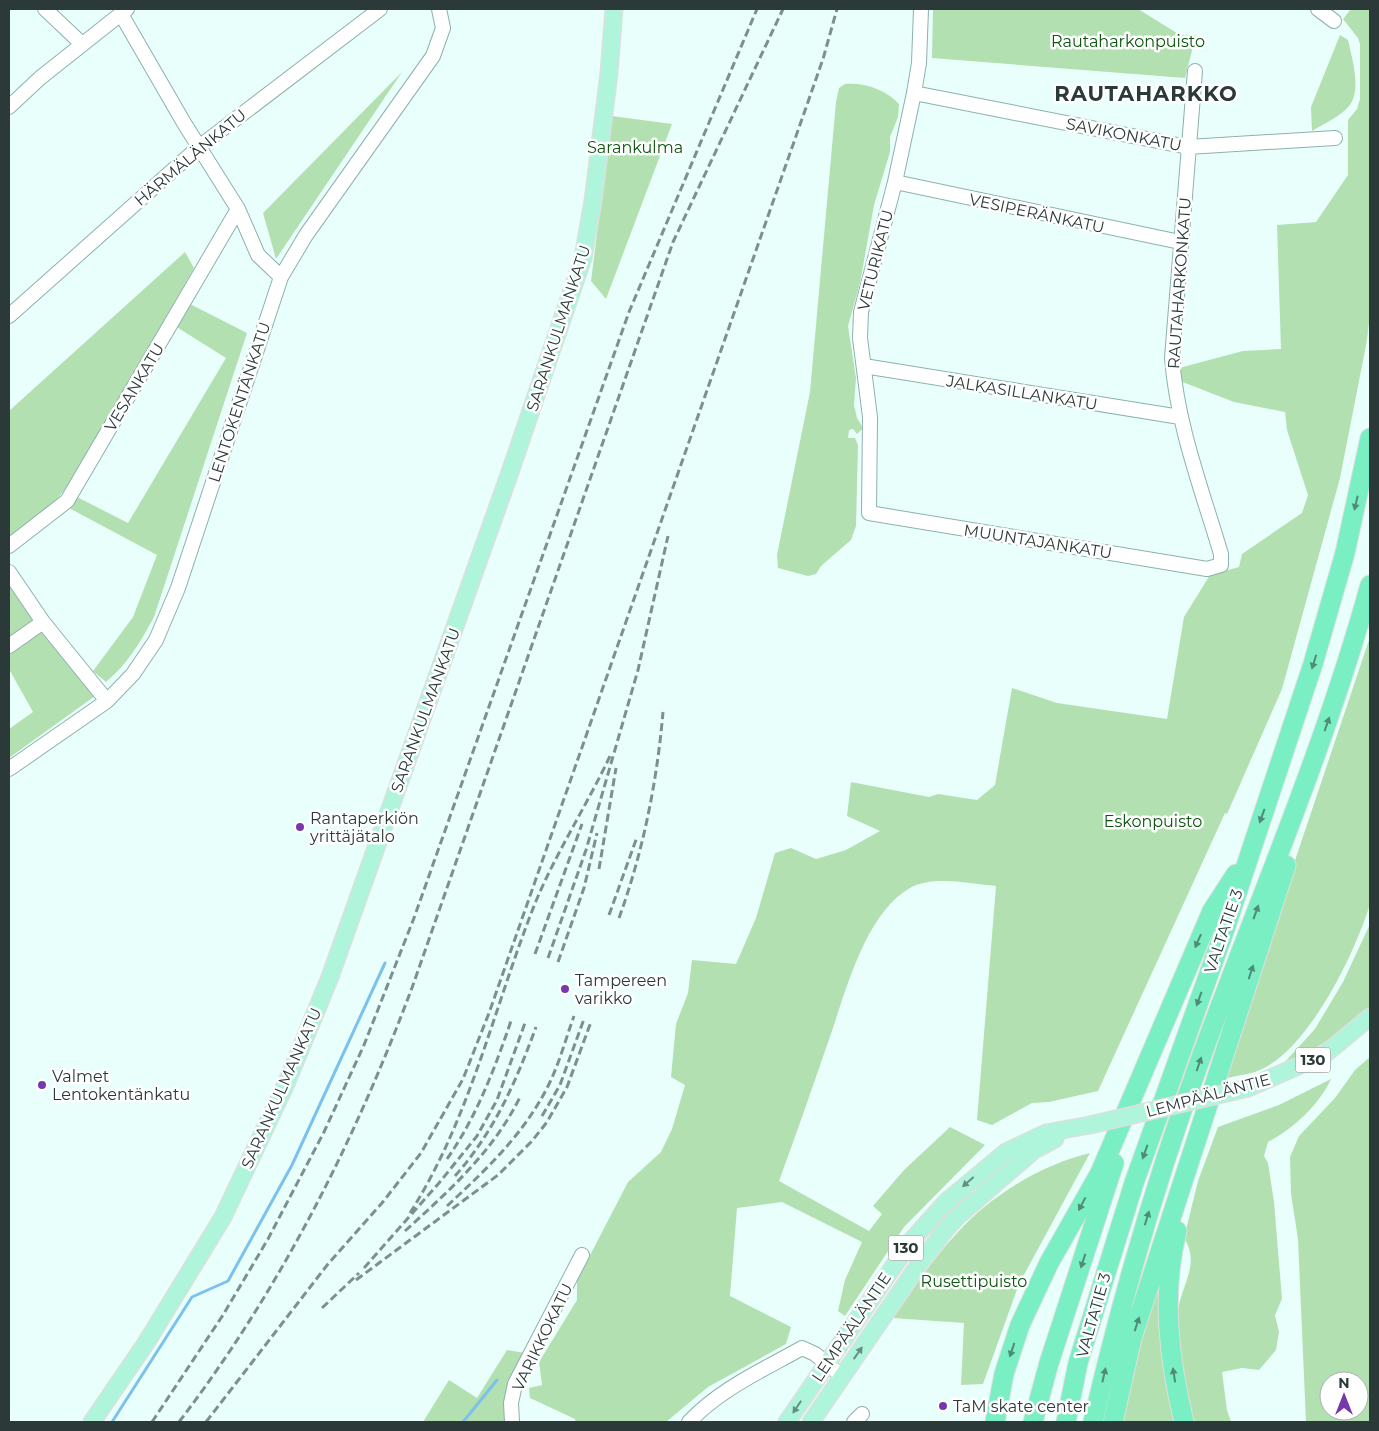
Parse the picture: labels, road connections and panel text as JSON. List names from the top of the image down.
{
  "streets": {
    "highway": ["VALTATIE 3"],
    "main road": ["SARANKULMANKATU", "130", "LEMPÄÄLÄNTIE"],
    "street": [
      "SAVIKONKATU",
      "HÄRMÄLÄNKATU",
      "VESIPERÄNKATU",
      "VETURIKATU",
      "RAUTAHARKONKATU",
      "VESANKATU",
      "JALKASILLANKATU",
      "LENTOKENTÄNKATU",
      "MUUNTAJANKATU",
      "VARIKKOKATU"
    ]
  },
  "crossings": [
    ["SAVIKONKATU", "VETURIKATU"],
    ["SAVIKONKATU", "RAUTAHARKONKATU"],
    ["VESIPERÄNKATU", "VETURIKATU"],
    ["VESIPERÄNKATU", "RAUTAHARKONKATU"],
    ["VETURIKATU", "JALKASILLANKATU"],
    ["VETURIKATU", "MUUNTAJANKATU"],
    ["RAUTAHARKONKATU", "JALKASILLANKATU"],
    ["RAUTAHARKONKATU", "MUUNTAJANKATU"]
  ],
  "districts": ["RAUTAHARKKO"],
  "parks": [
    "Rautaharkonpuisto",
    "Sarankulma",
    "Eskonpuisto",
    "Rusettipuisto"
  ],
  "places": [
    "Rantaperkiön yrittäjätalo",
    "Tampereen varikko",
    "Valmet Lentokentänkatu",
    "TaM skate center"
  ],
  "north": "top"
}
